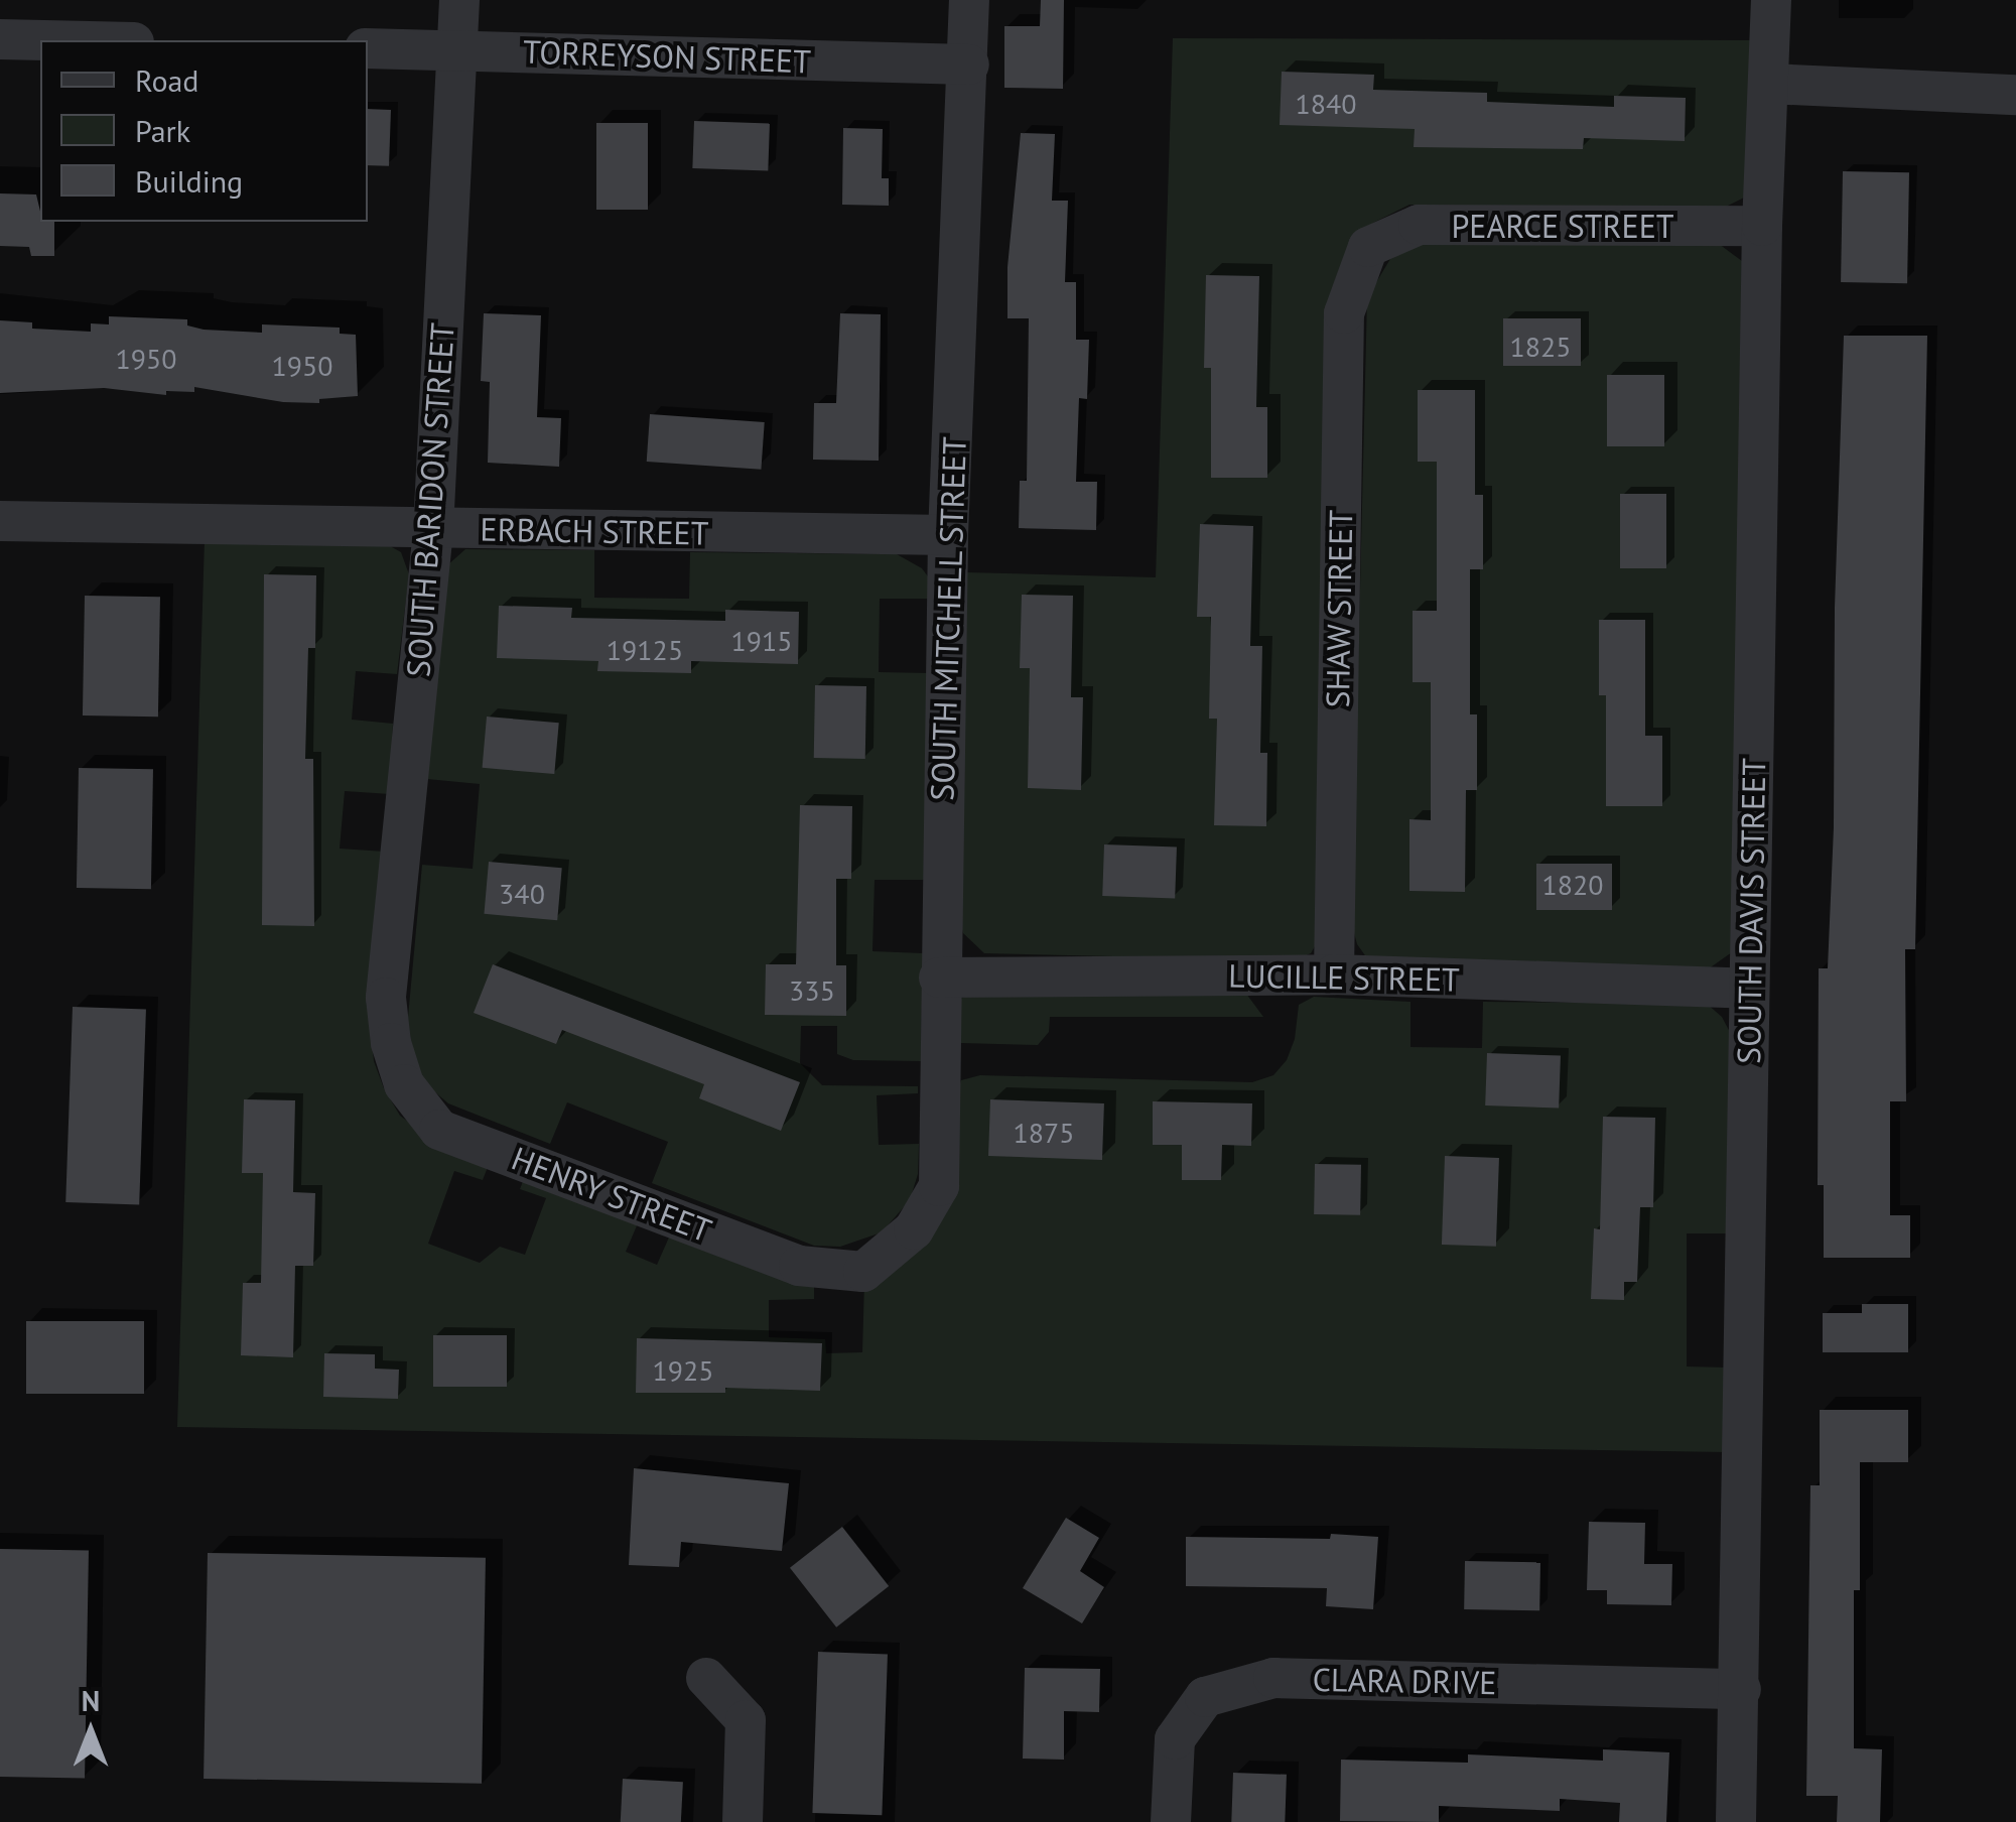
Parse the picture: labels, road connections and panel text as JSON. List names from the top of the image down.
{
  "streets": {
    "street": [
      "TORREYSON STREET",
      "PEARCE STREET",
      "SOUTH BARIDON STREET",
      "ERBACH STREET",
      "SHAW STREET",
      "SOUTH MITCHELL STREET",
      "SOUTH DAVIS STREET",
      "LUCILLE STREET",
      "HENRY STREET",
      "CLARA DRIVE"
    ]
  },
  "crossings": [
    ["TORREYSON STREET", "SOUTH BARIDON STREET"],
    ["TORREYSON STREET", "SOUTH MITCHELL STREET"],
    ["PEARCE STREET", "SHAW STREET"],
    ["PEARCE STREET", "SOUTH DAVIS STREET"],
    ["SOUTH BARIDON STREET", "ERBACH STREET"],
    ["SOUTH BARIDON STREET", "HENRY STREET"],
    ["ERBACH STREET", "SOUTH MITCHELL STREET"],
    ["SHAW STREET", "LUCILLE STREET"],
    ["SOUTH MITCHELL STREET", "LUCILLE STREET"],
    ["SOUTH MITCHELL STREET", "HENRY STREET"],
    ["SOUTH DAVIS STREET", "LUCILLE STREET"],
    ["SOUTH DAVIS STREET", "CLARA DRIVE"]
  ],
  "house_numbers": [
    "1840",
    "1825",
    "1950",
    "1950",
    "1915",
    "19125",
    "1820",
    "340",
    "335",
    "1875",
    "1925"
  ],
  "legend": ["Road", "Park", "Building"],
  "north": "top"
}
